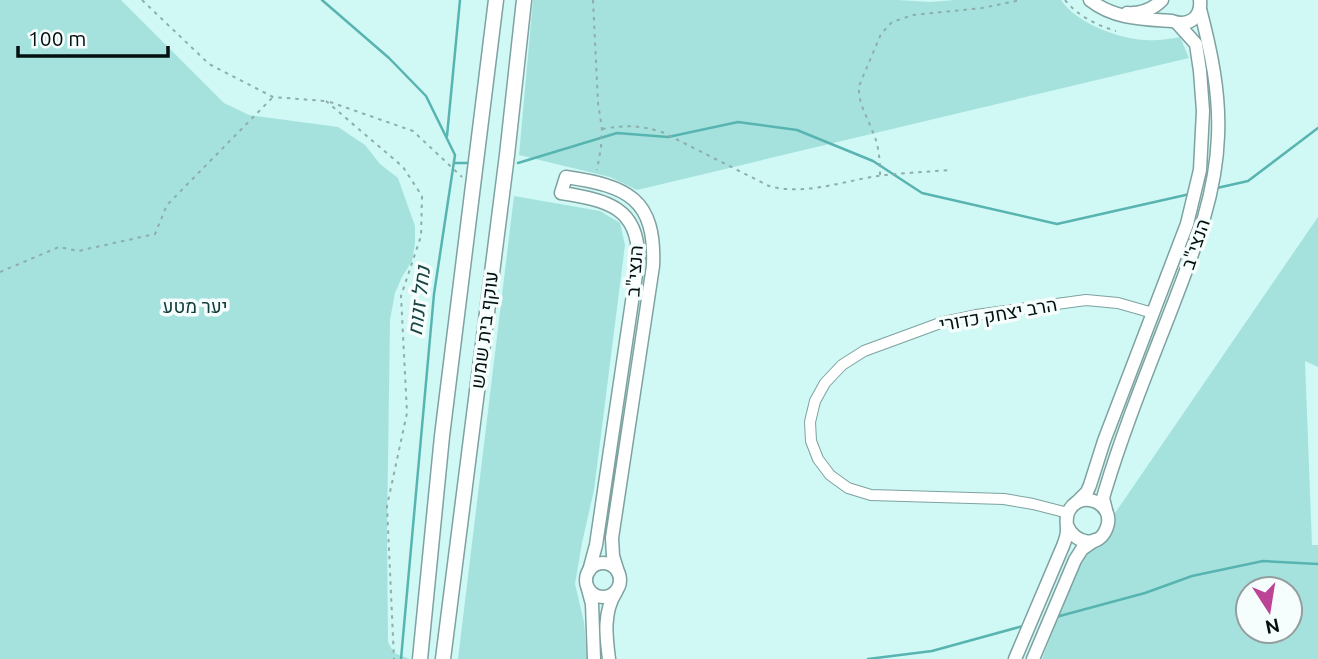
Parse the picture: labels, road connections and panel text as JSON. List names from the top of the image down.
{
  "streets": {
    "main road": ["עוקף בית שמש"],
    "street": ["הנצי\"ב", "הרב יצחק כדורי"]
  },
  "crossings": [
    ["הנצי\"ב", "הרב יצחק כדורי"]
  ],
  "water": ["נחל זנוח"],
  "parks": ["יער מטע"],
  "scale_bar": "100 m",
  "north": "bottom"
}
